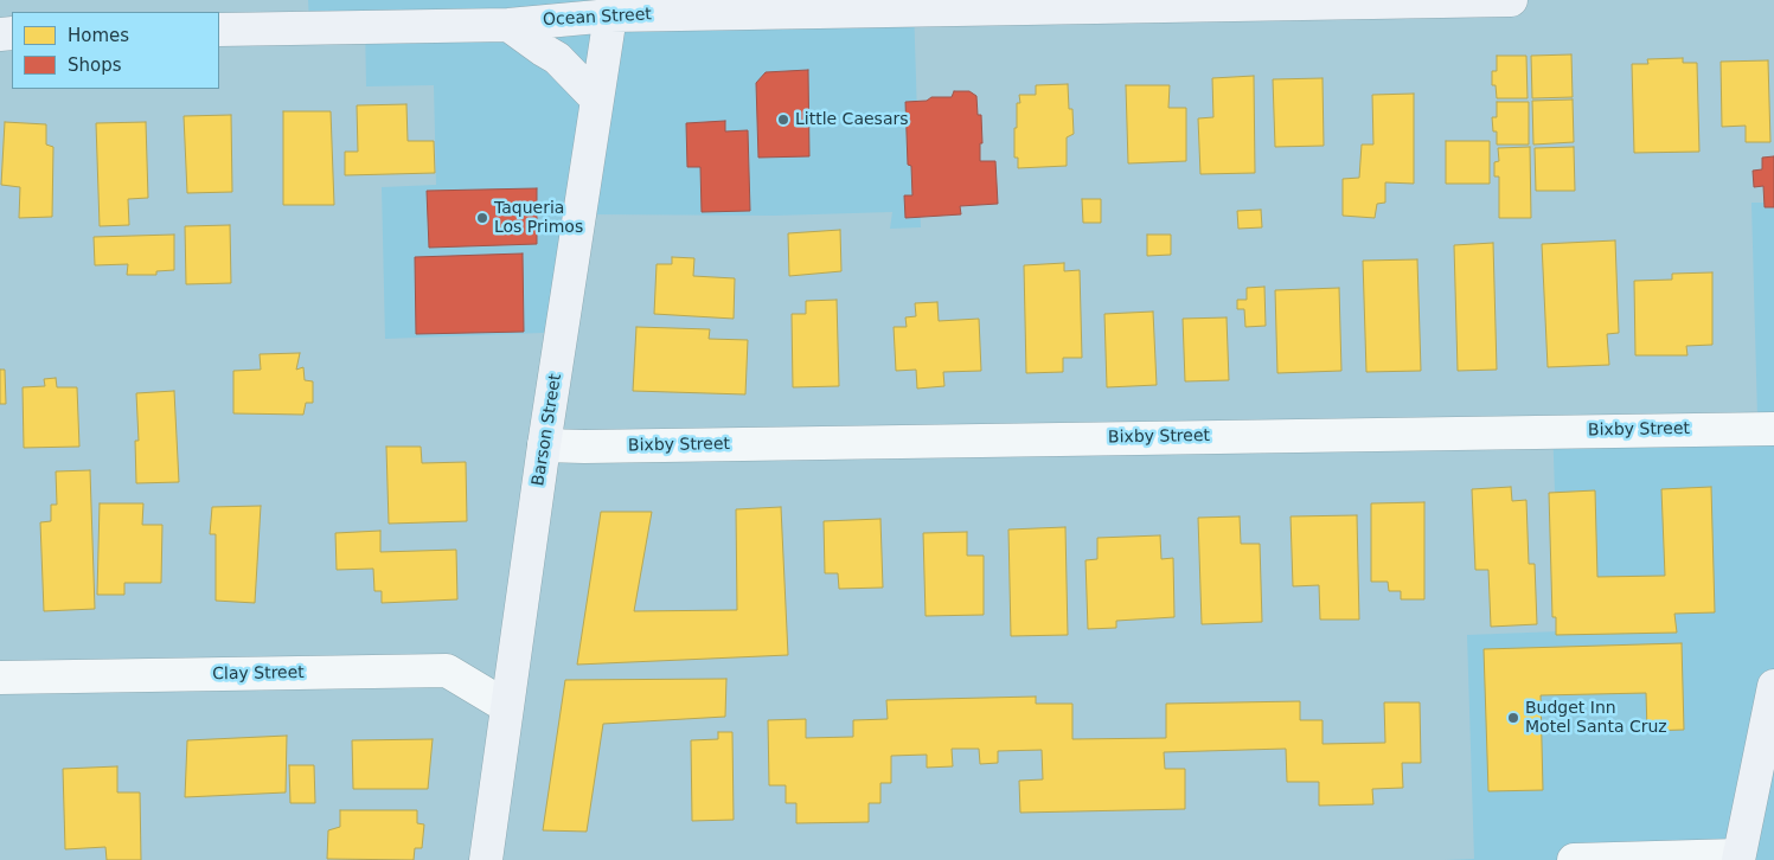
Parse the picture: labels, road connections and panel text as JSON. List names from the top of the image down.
{
  "streets": {
    "main road": ["Ocean Street", "Barson Street"],
    "street": ["Bixby Street", "Clay Street"]
  },
  "crossings": [
    ["Ocean Street", "Barson Street"],
    ["Barson Street", "Bixby Street"],
    ["Barson Street", "Clay Street"]
  ],
  "places": ["Little Caesars", "Taqueria Los Primos", "Budget Inn Motel Santa Cruz"],
  "legend": ["Homes", "Shops"]
}
